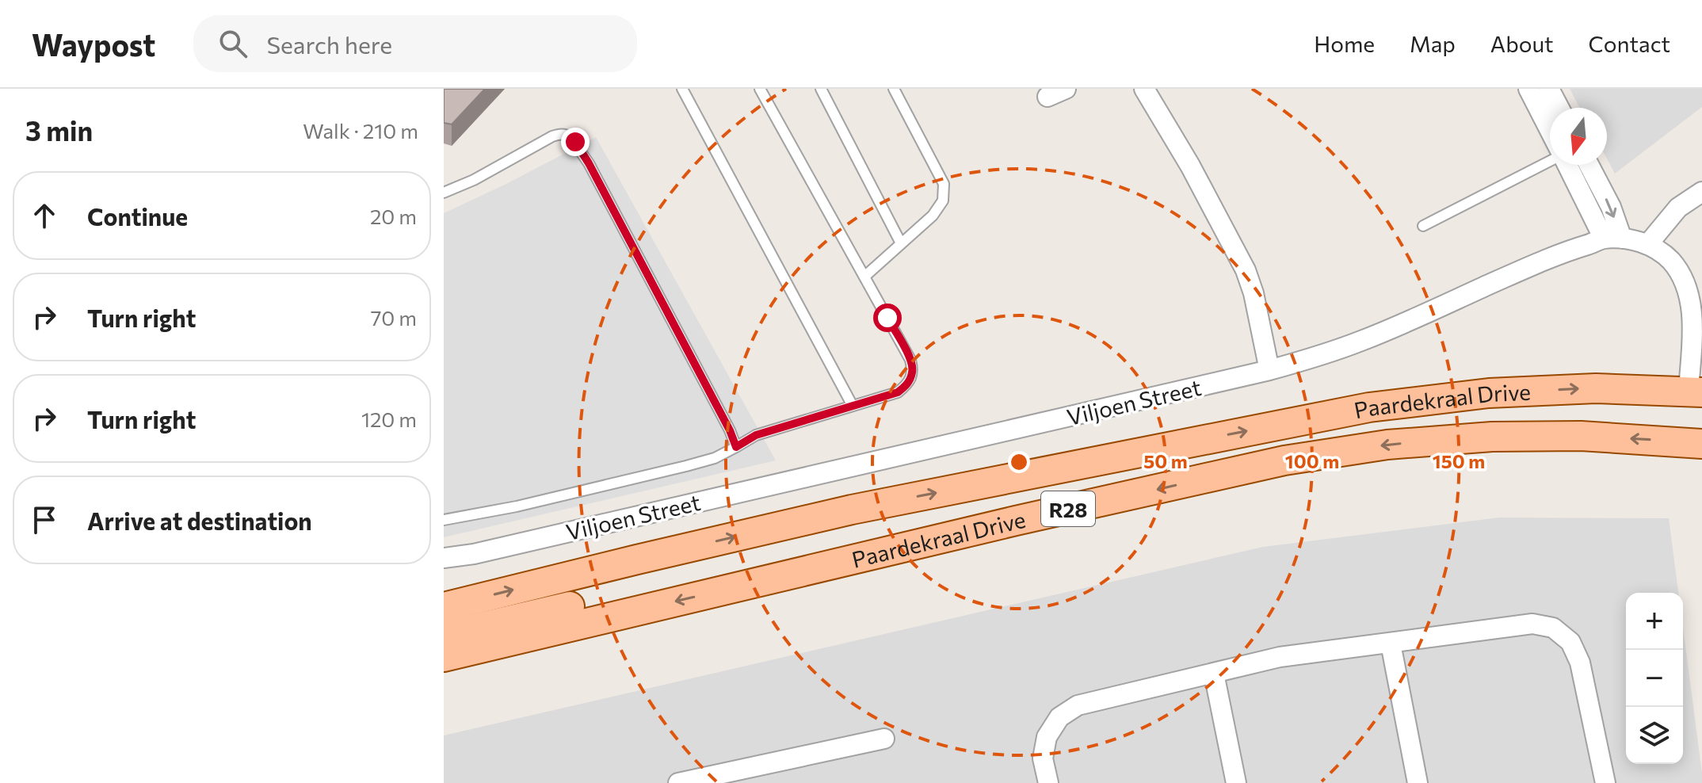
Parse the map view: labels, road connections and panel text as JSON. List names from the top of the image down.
{
  "streets": {
    "main road": ["Paardekraal Drive", "R28"],
    "street": ["Viljoen Street"]
  },
  "north": "bottom",
  "page": {
    "header": "Waypost",
    "search": "Search here",
    "nav": [
      "Home",
      "Map",
      "About",
      "Contact"
    ],
    "heading": ["3 min", "Walk · 210 m"],
    "list": [
      ["Continue", "20 m"],
      ["Turn right", "70 m"],
      ["Turn right", "120 m"],
      "Arrive at destination"
    ],
    "map_buttons": ["+", "−"]
  },
  "rings": ["50 m", "100 m", "150 m"]
}
